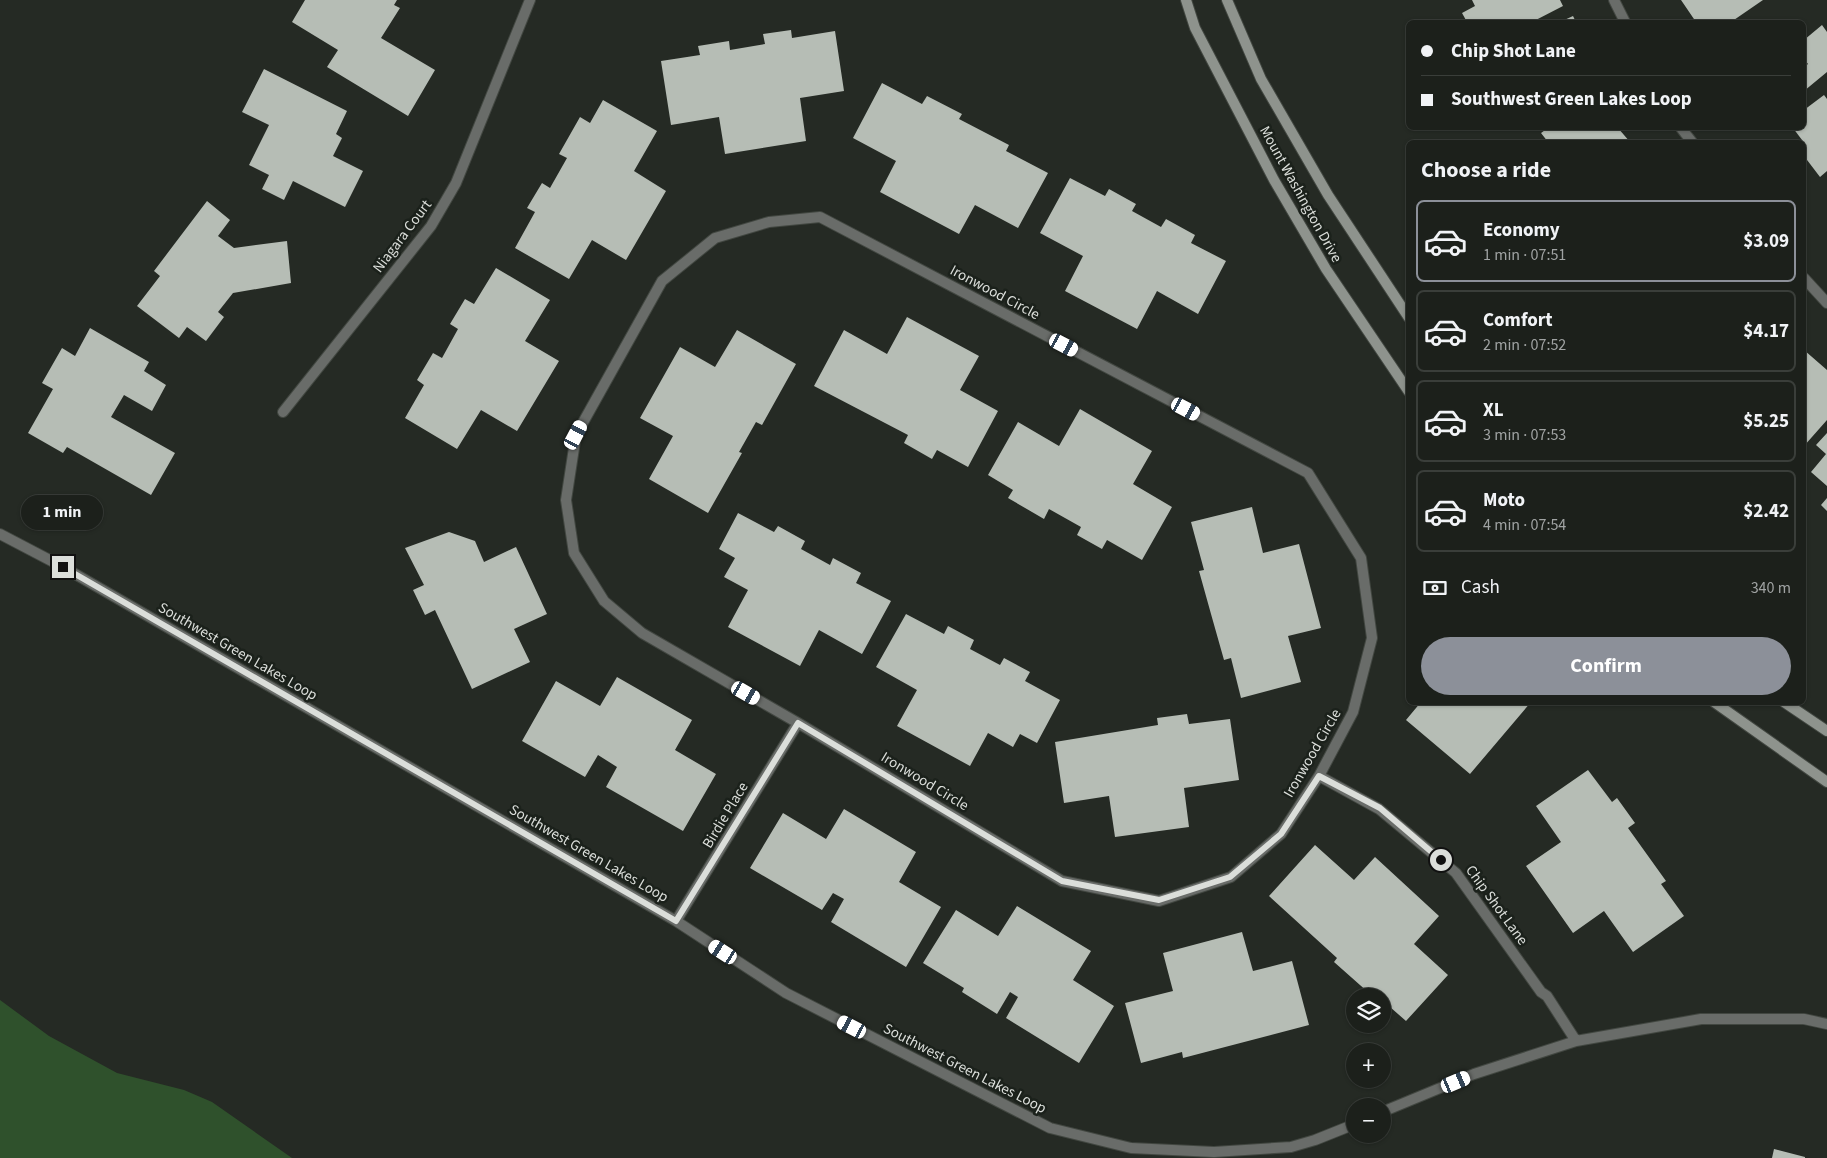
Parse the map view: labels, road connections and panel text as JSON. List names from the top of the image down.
{
  "streets": {
    "main road": ["Mount Washington Drive"],
    "street": [
      "Niagara Court",
      "Ironwood Circle",
      "Southwest Green Lakes Loop",
      "Birdie Place",
      "Chip Shot Lane"
    ]
  },
  "crossings": [
    ["Ironwood Circle", "Birdie Place"],
    ["Ironwood Circle", "Chip Shot Lane"],
    ["Southwest Green Lakes Loop", "Birdie Place"]
  ],
  "page": {
    "banner": ["Chip Shot Lane", "Southwest Green Lakes Loop"],
    "heading": "Choose a ride",
    "list": [
      {
        "name": "Economy",
        "note": "1 min · 07:51",
        "value": "$3.09"
      },
      {
        "name": "Comfort",
        "note": "2 min · 07:52",
        "value": "$4.17"
      },
      {
        "name": "XL",
        "note": "3 min · 07:53",
        "value": "$5.25"
      },
      {
        "name": "Moto",
        "note": "4 min · 07:54",
        "value": "$2.42"
      }
    ],
    "bubble": "1 min",
    "pay": ["Cash", "340 m"],
    "buttons": "Confirm",
    "map_buttons": ["+", "−"]
  }
}
